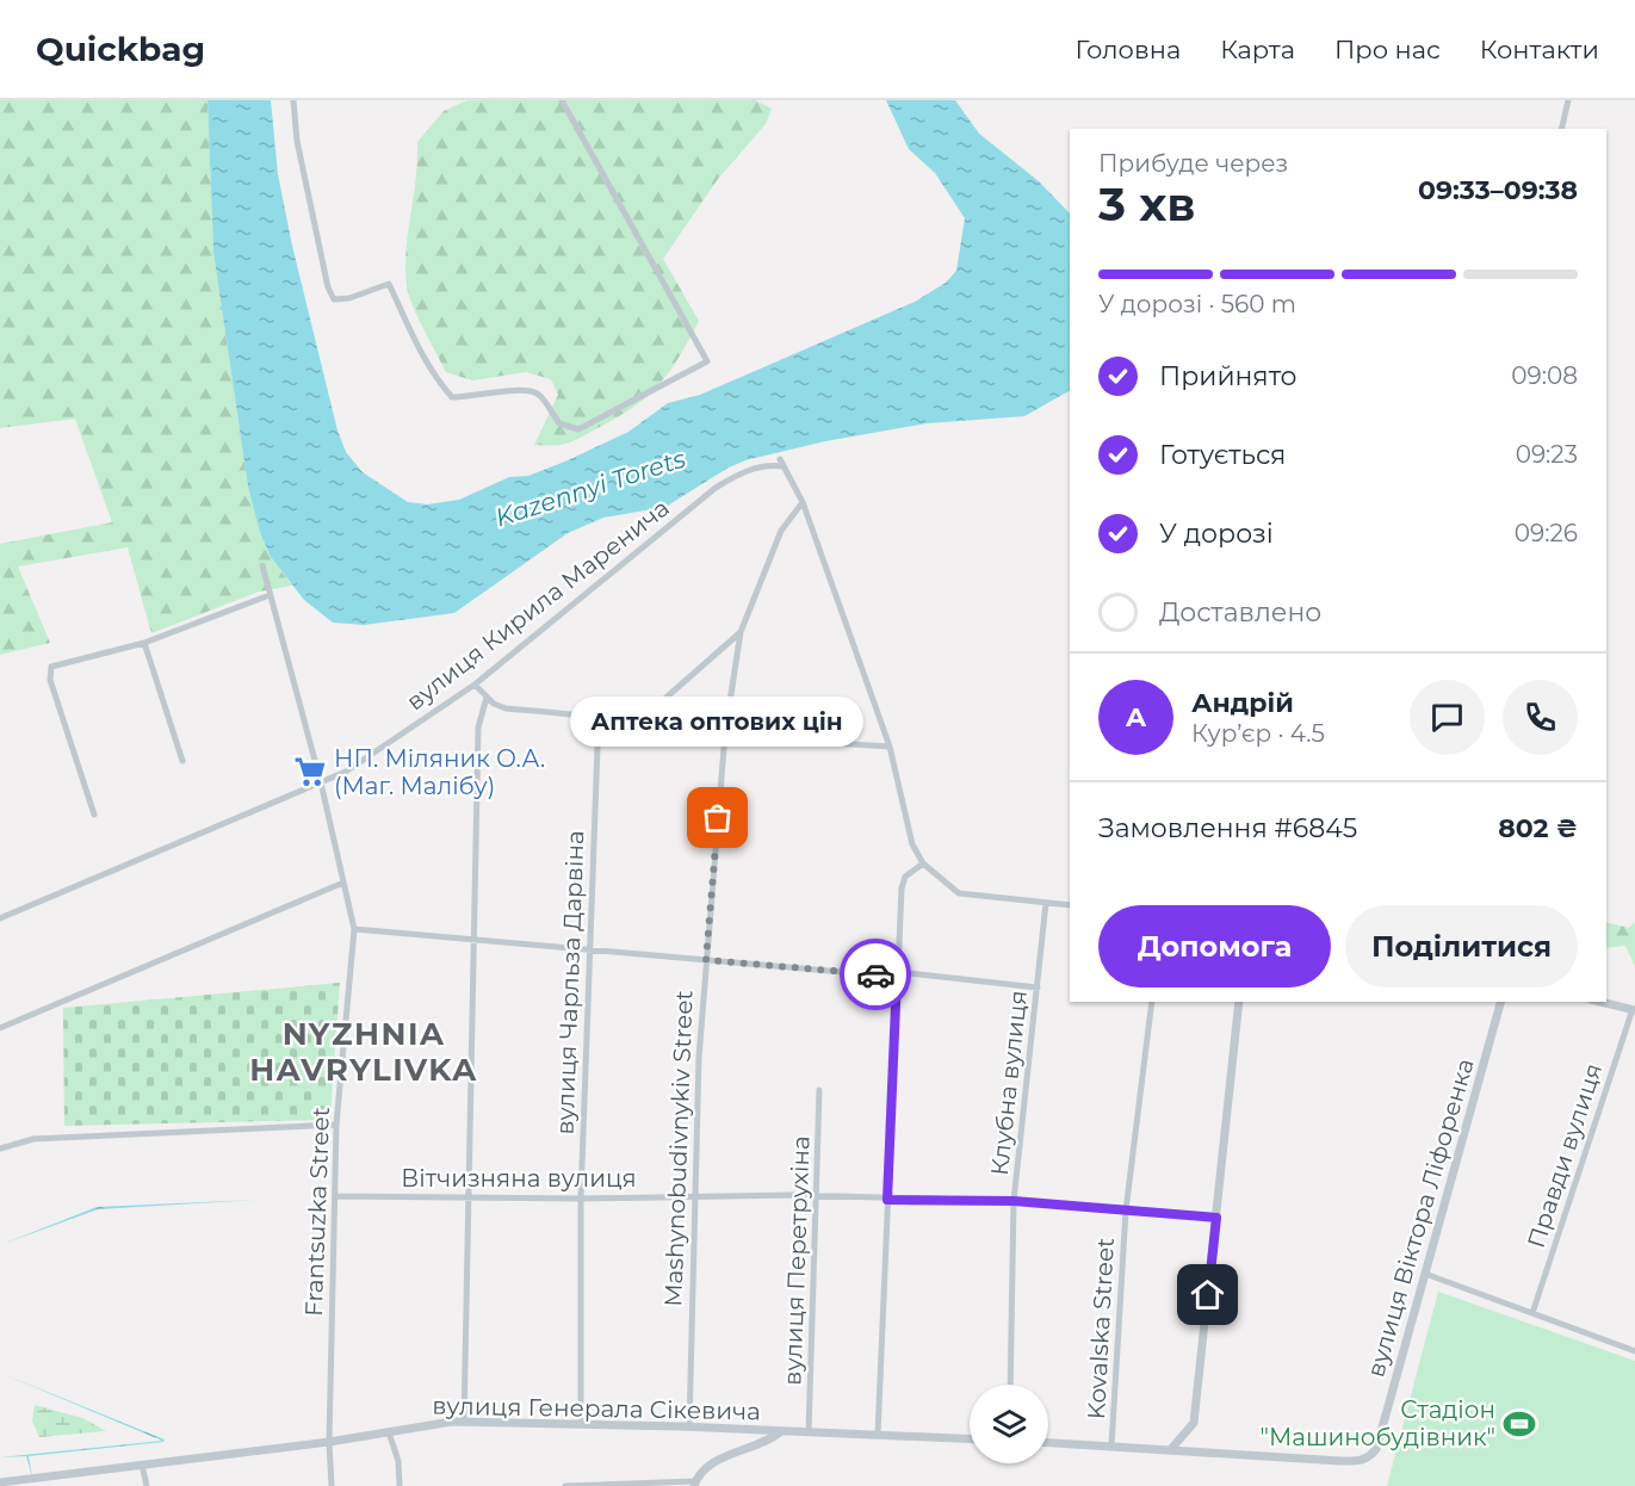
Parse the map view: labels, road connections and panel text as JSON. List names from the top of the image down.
{
  "streets": {
    "street": [
      "вулиця Кирила Маренича",
      "вулиця Чарльза Дарвіна",
      "Клубна вулиця",
      "Mashynobudivnykiv Street",
      "Правди вулиця",
      "Вітчизняна вулиця",
      "Frantsuzka Street",
      "вулиця Віктора Ліфоренка",
      "вулиця Перетрухіна",
      "Kovalska Street",
      "вулиця Генерала Сікевича"
    ]
  },
  "crossings": [
    ["вулиця Кирила Маренича", "Frantsuzka Street"],
    ["вулиця Чарльза Дарвіна", "Вітчизняна вулиця"],
    ["вулиця Чарльза Дарвіна", "вулиця Генерала Сікевича"],
    ["Клубна вулиця", "Вітчизняна вулиця"],
    ["Mashynobudivnykiv Street", "Вітчизняна вулиця"],
    ["Mashynobudivnykiv Street", "вулиця Генерала Сікевича"],
    ["Вітчизняна вулиця", "Frantsuzka Street"],
    ["Вітчизняна вулиця", "вулиця Перетрухіна"],
    ["Вітчизняна вулиця", "Kovalska Street"],
    ["Frantsuzka Street", "вулиця Генерала Сікевича"],
    ["вулиця Перетрухіна", "вулиця Генерала Сікевича"]
  ],
  "districts": ["NYZHNIA HAVRYLIVKA"],
  "water": ["Kazennyi Torets"],
  "places": {
    "supermarket": ["НП. Міляник О.А. (Маг. Малібу)"],
    "other": ["Аптека оптових цін"],
    "sports": ["Стадіон \"Машинобудівник\""]
  },
  "page": {
    "header": "Quickbag",
    "nav": [
      "Головна",
      "Карта",
      "Про нас",
      "Контакти"
    ],
    "heading": ["3 хв", "Прибуде через", "09:33–09:38"],
    "panel": [
      "Андрій",
      "Кур’єр · 4.5",
      "Замовлення #6845",
      "802 ₴"
    ],
    "bar": "У дорозі · 560 m",
    "list": [
      ["Прийнято", "09:08"],
      ["Готується", "09:23"],
      ["У дорозі", "09:26"],
      "Доставлено"
    ],
    "round": "А",
    "bubble": "Аптека оптових цін",
    "buttons": ["Допомога", "Поділитися"]
  }
}
